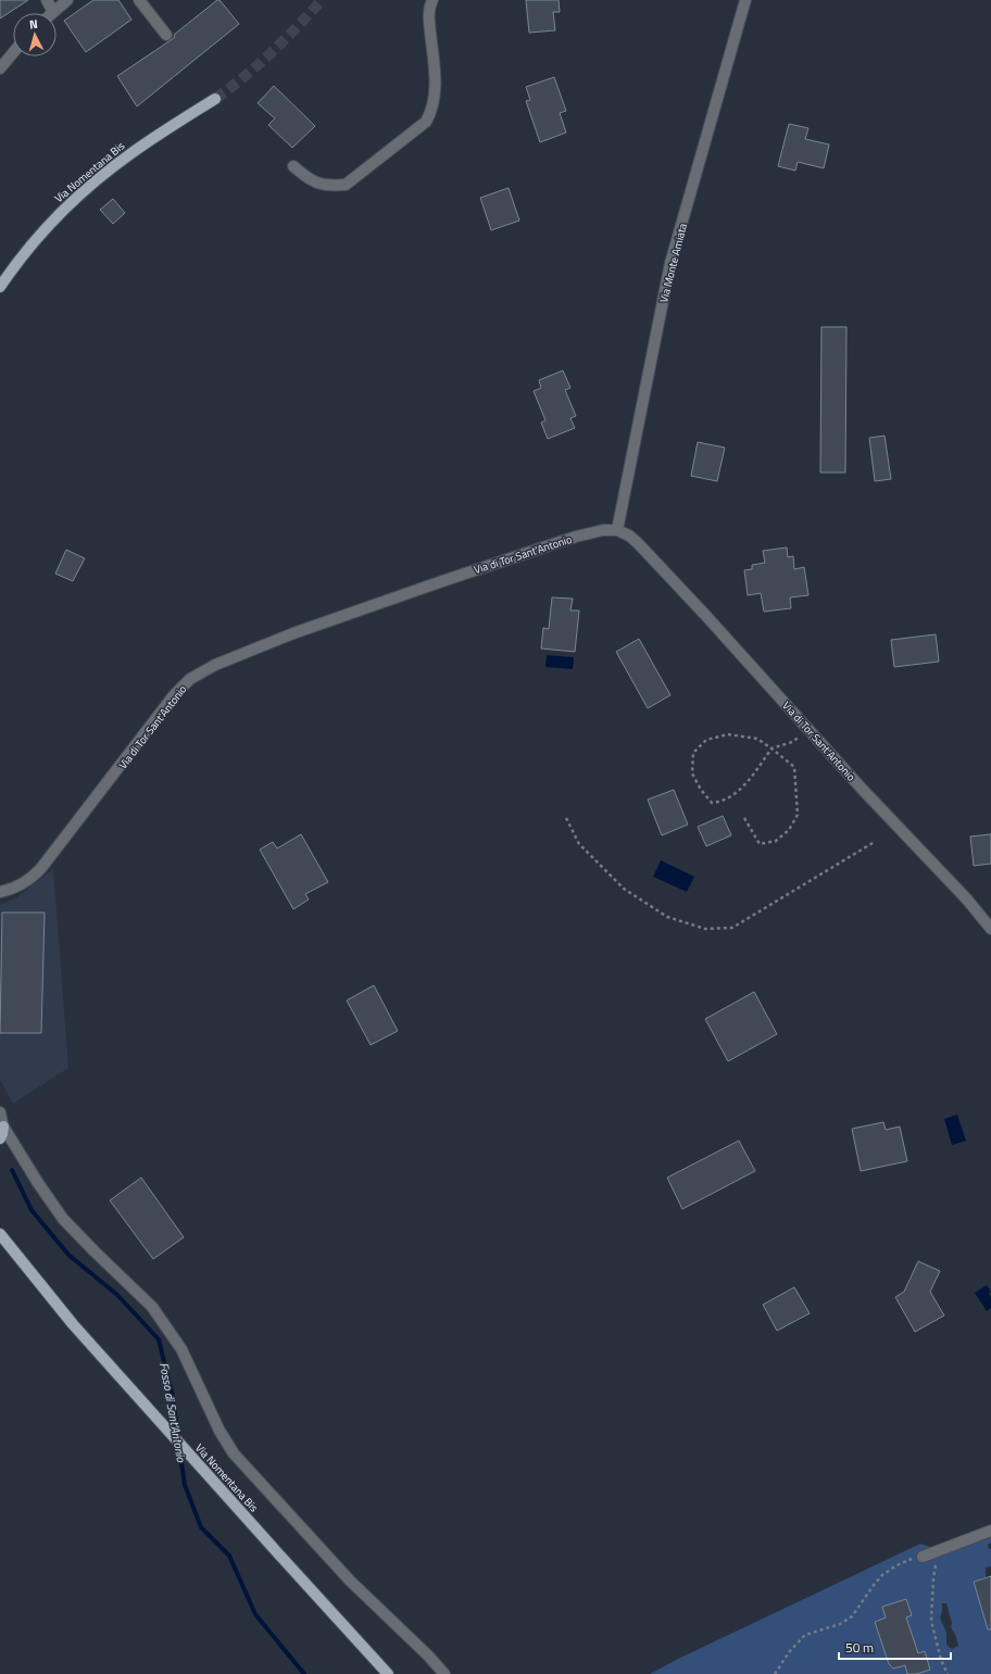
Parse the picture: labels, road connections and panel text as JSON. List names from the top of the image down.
{
  "streets": {
    "main road": ["Via Nomentana Bis"],
    "street": ["Via Monte Amiata", "Via di Tor Sant'Antonio"]
  },
  "crossings": [
    ["Via Monte Amiata", "Via di Tor Sant'Antonio"]
  ],
  "water": ["Fosso di Sant'Antonio"],
  "scale_bar": "50 m",
  "north": "top"
}
